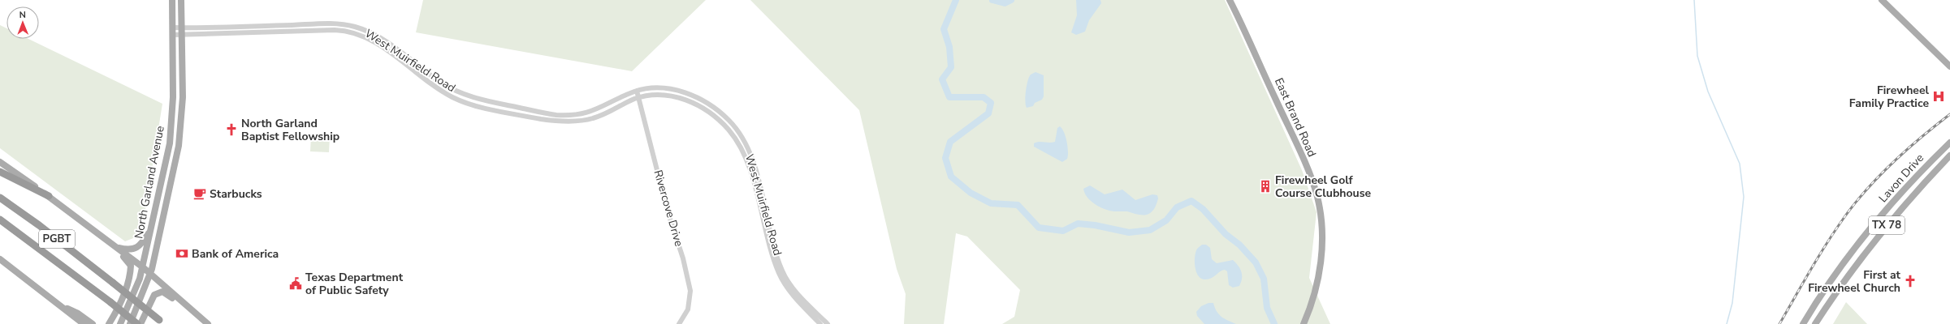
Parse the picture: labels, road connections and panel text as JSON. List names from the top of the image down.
{
  "streets": {
    "highway": ["PGBT"],
    "main road": [
      "East Brand Road",
      "Lavon Drive",
      "North Garland Avenue",
      "TX 78"
    ],
    "street": ["West Muirfield Road", "Rivercove Drive"]
  },
  "crossings": [
    ["West Muirfield Road", "North Garland Avenue"],
    ["West Muirfield Road", "Rivercove Drive"]
  ],
  "places": {
    "hospital": ["Firewheel Family Practice"],
    "church": ["North Garland Baptist Fellowship", "First at Firewheel Church"],
    "building": ["Firewheel Golf Course Clubhouse"],
    "cafe": ["Starbucks"],
    "bank": ["Bank of America"],
    "public building": ["Texas Department of Public Safety"]
  },
  "north": "top"
}
